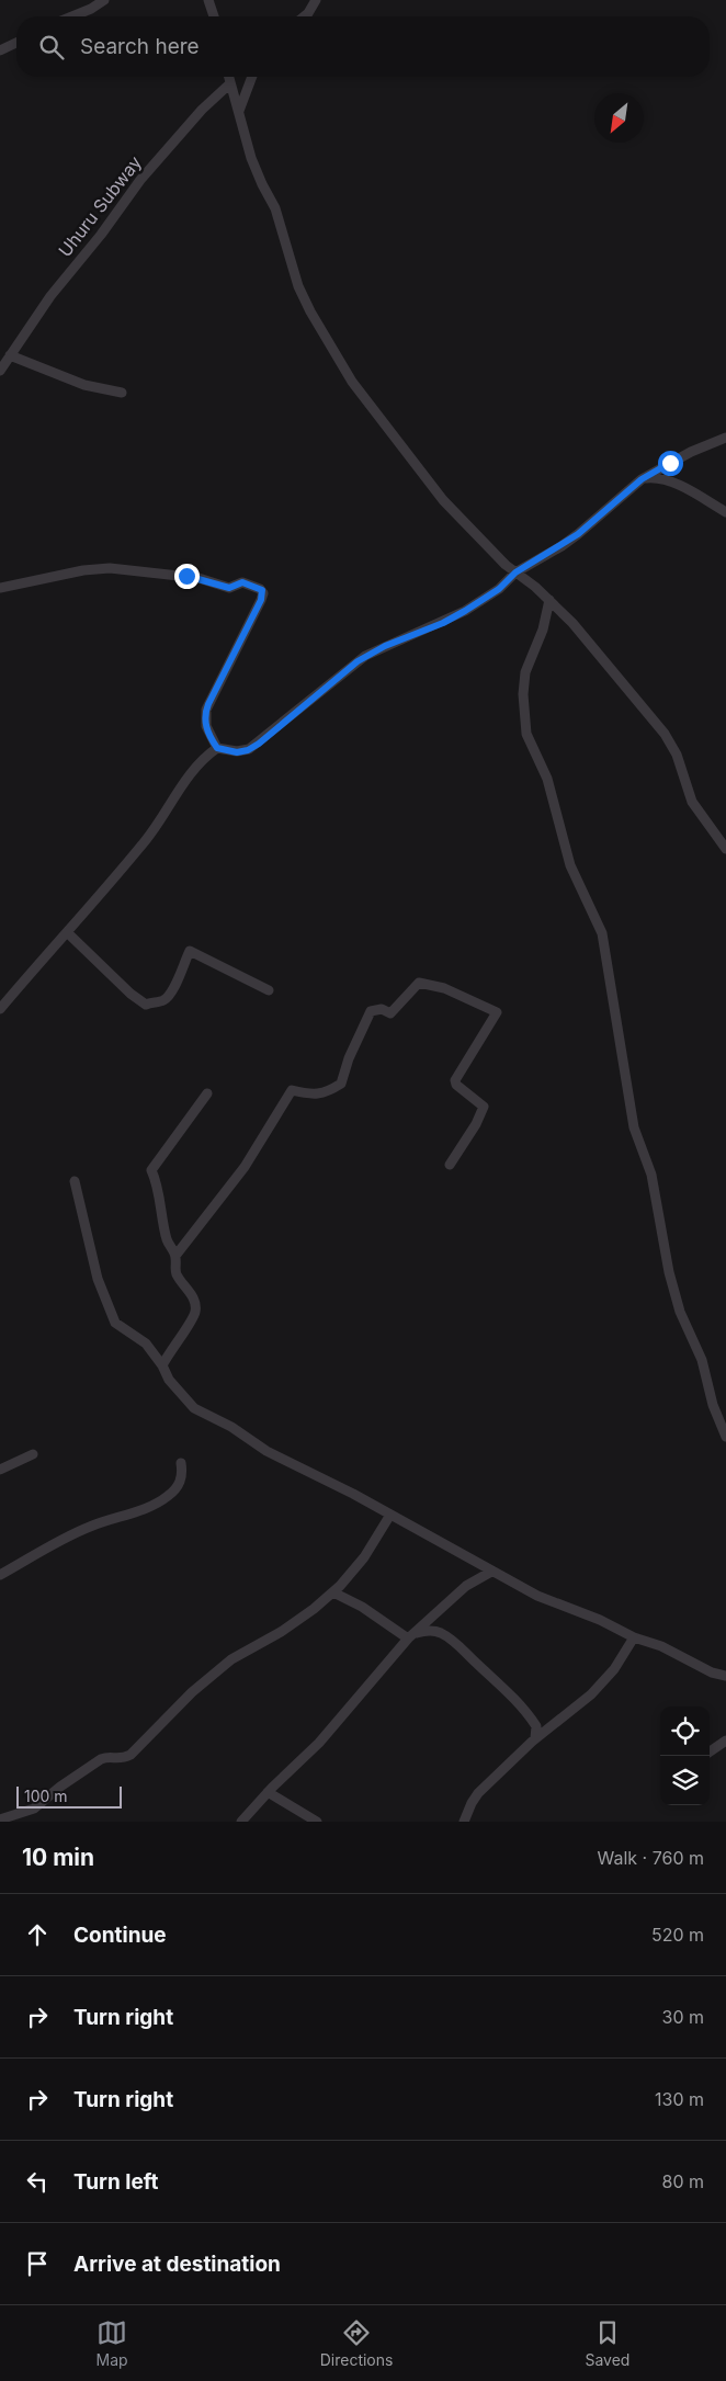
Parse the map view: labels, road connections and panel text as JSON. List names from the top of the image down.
{
  "streets": {
    "street": ["Uhuru Subway"]
  },
  "scale_bar": "100 m",
  "north": "bottom left",
  "page": {
    "search": "Search here",
    "scale": "100 m",
    "heading": ["10 min", "Walk · 760 m"],
    "list": [
      ["Continue", "520 m"],
      ["Turn right", "30 m"],
      ["Turn right", "130 m"],
      ["Turn left", "80 m"],
      "Arrive at destination"
    ],
    "nav": ["Map", "Directions", "Saved"]
  }
}
